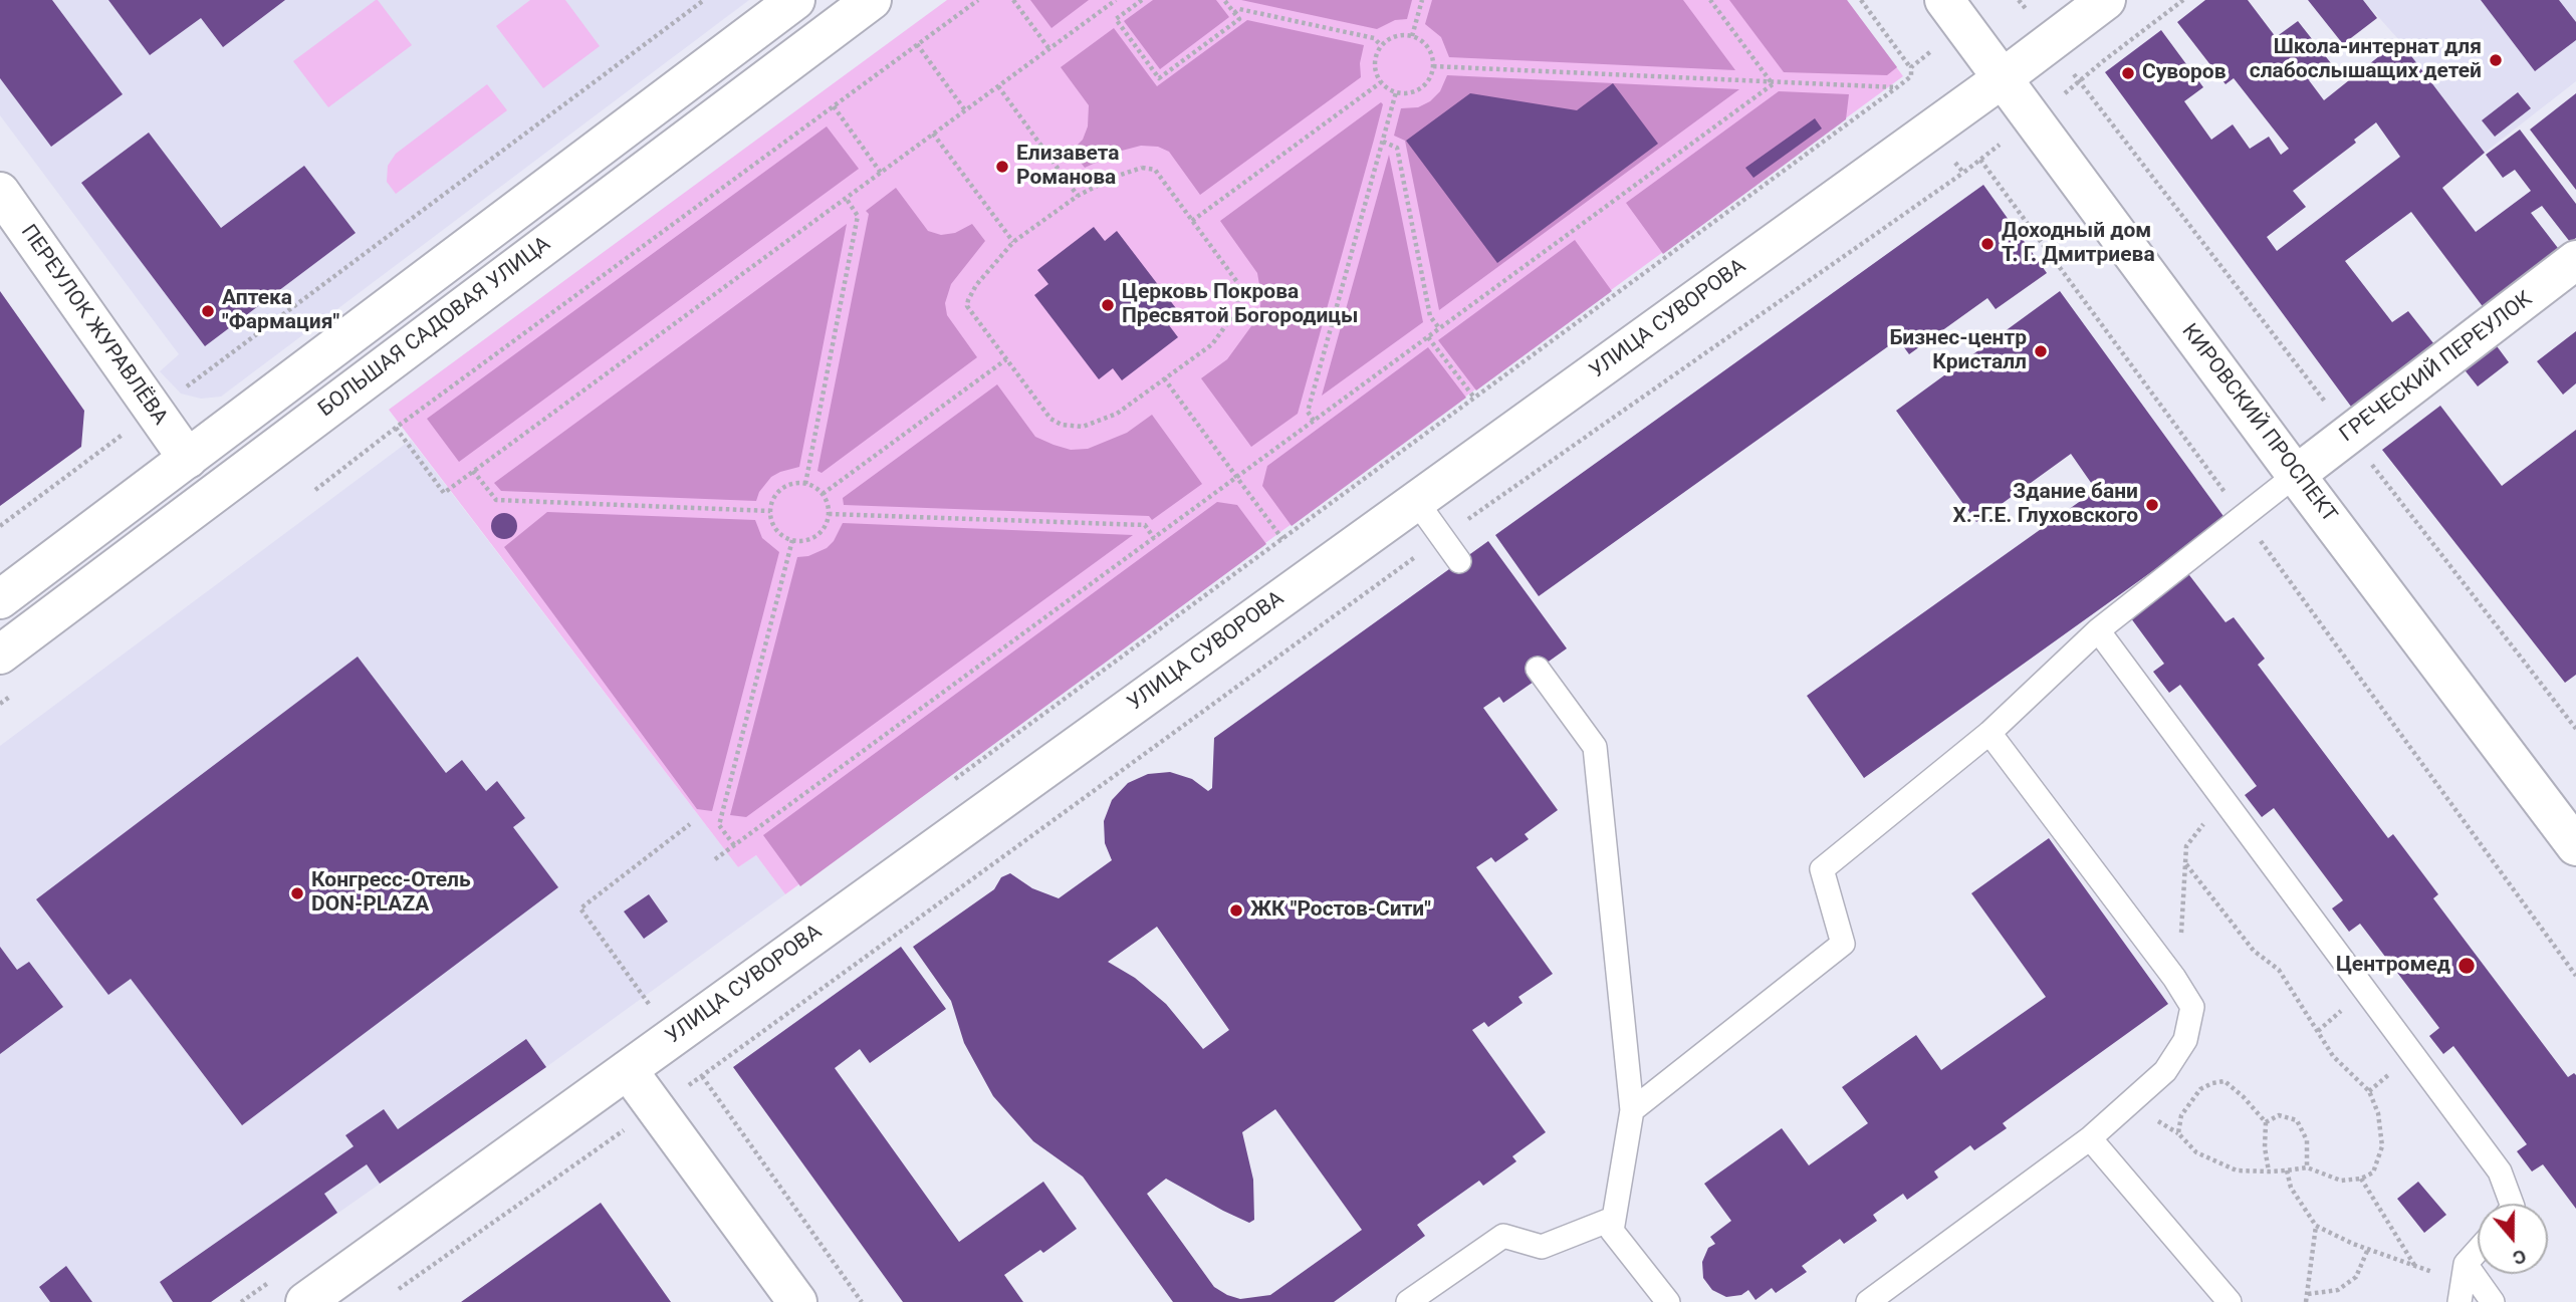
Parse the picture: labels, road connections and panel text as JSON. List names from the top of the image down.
{
  "streets": {
    "street": [
      "УЛИЦА СУВОРОВА",
      "ПЕРЕУЛОК ЖУРАВЛЁВА",
      "БОЛЬШАЯ САДОВАЯ УЛИЦА",
      "ГРЕЧЕСКИЙ ПЕРЕУЛОК",
      "КИРОВСКИЙ ПРОСПЕКТ"
    ]
  },
  "crossings": [
    ["УЛИЦА СУВОРОВА", "КИРОВСКИЙ ПРОСПЕКТ"],
    ["ПЕРЕУЛОК ЖУРАВЛЁВА", "БОЛЬШАЯ САДОВАЯ УЛИЦА"],
    ["ГРЕЧЕСКИЙ ПЕРЕУЛОК", "КИРОВСКИЙ ПРОСПЕКТ"]
  ],
  "places": [
    "Школа-интернат для слабослышащих детей",
    "Суворов",
    "Елизавета Романова",
    "Доходный дом Т. Г. Дмитриева",
    "Церковь Покрова Пресвятой Богородицы",
    "Аптека \"Фармация\"",
    "Бизнес-центр Кристалл",
    "Здание бани Х.-Г.Е. Глуховского",
    "Конгресс-Отель DON-PLAZA",
    "ЖК \"Ростов-Сити\"",
    "Центромед"
  ],
  "north": "bottom"
}
